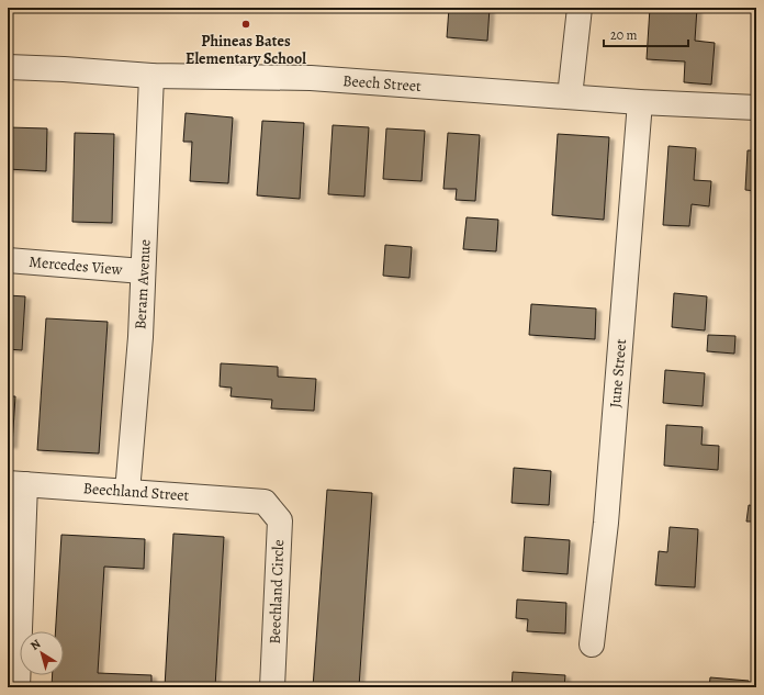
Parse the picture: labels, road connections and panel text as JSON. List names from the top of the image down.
{
  "streets": {
    "street": [
      "Beech Street",
      "Mercedes View",
      "Beram Avenue",
      "June Street",
      "Beechland Street",
      "Beechland Circle"
    ]
  },
  "crossings": [
    ["Beech Street", "Beram Avenue"],
    ["Beech Street", "June Street"],
    ["Mercedes View", "Beram Avenue"],
    ["Beram Avenue", "Beechland Street"],
    ["Beechland Street", "Beechland Circle"]
  ],
  "places": ["Phineas Bates Elementary School"],
  "scale_bar": "20 m",
  "north": "top left"
}
